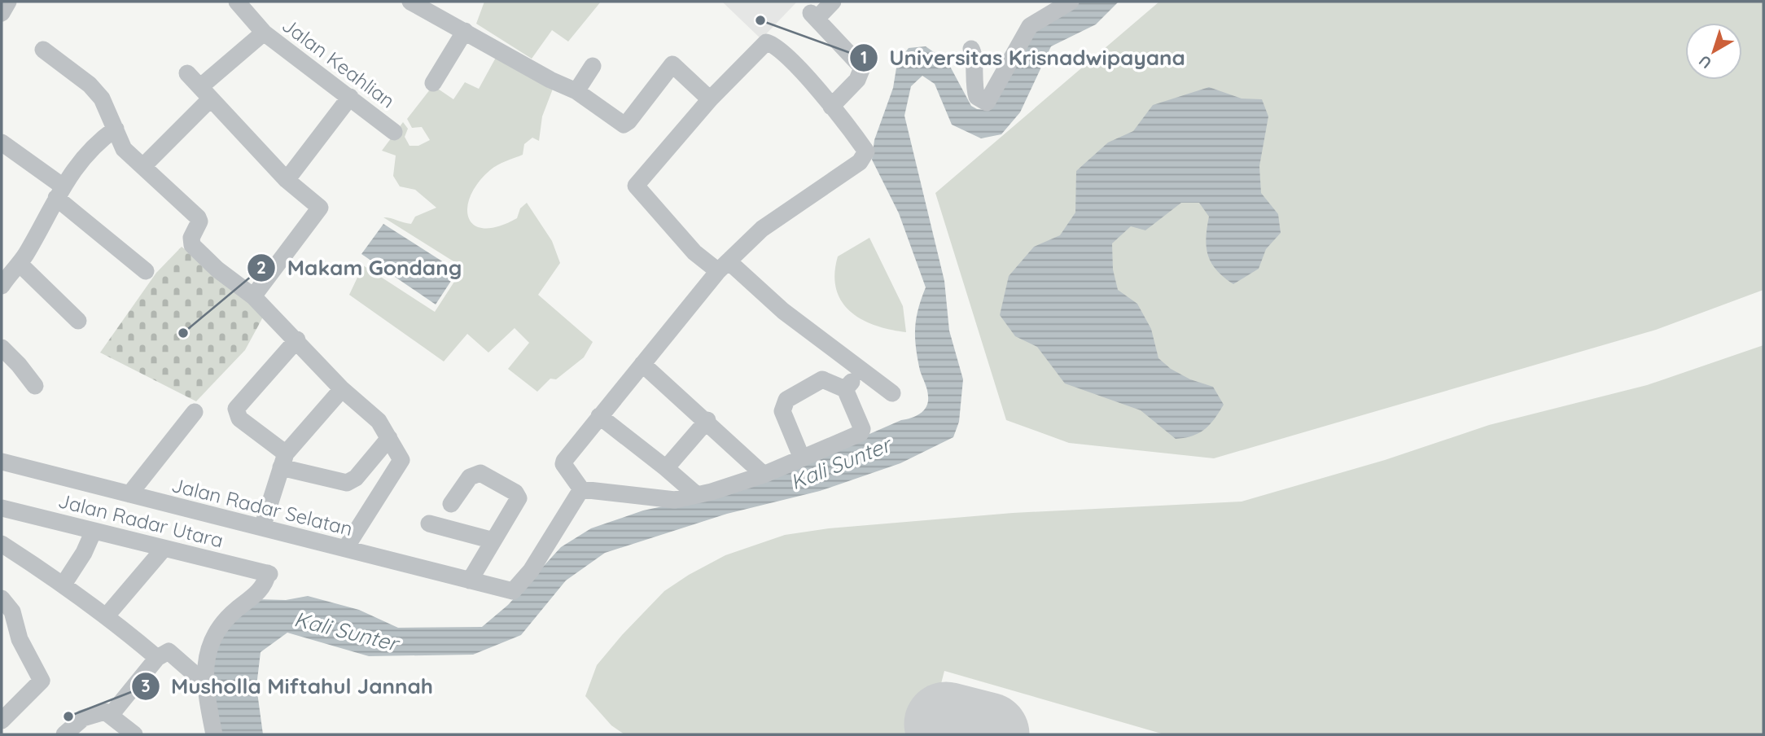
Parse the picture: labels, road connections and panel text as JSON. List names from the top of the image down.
{
  "streets": {
    "street": ["Jalan Keahlian", "Jalan Radar Selatan", "Jalan Radar Utara"]
  },
  "water": ["Kali Sunter"],
  "places": ["Universitas Krisnadwipayana", "Makam Gondang", "Musholla Miftahul Jannah"],
  "north": "bottom left"
}
